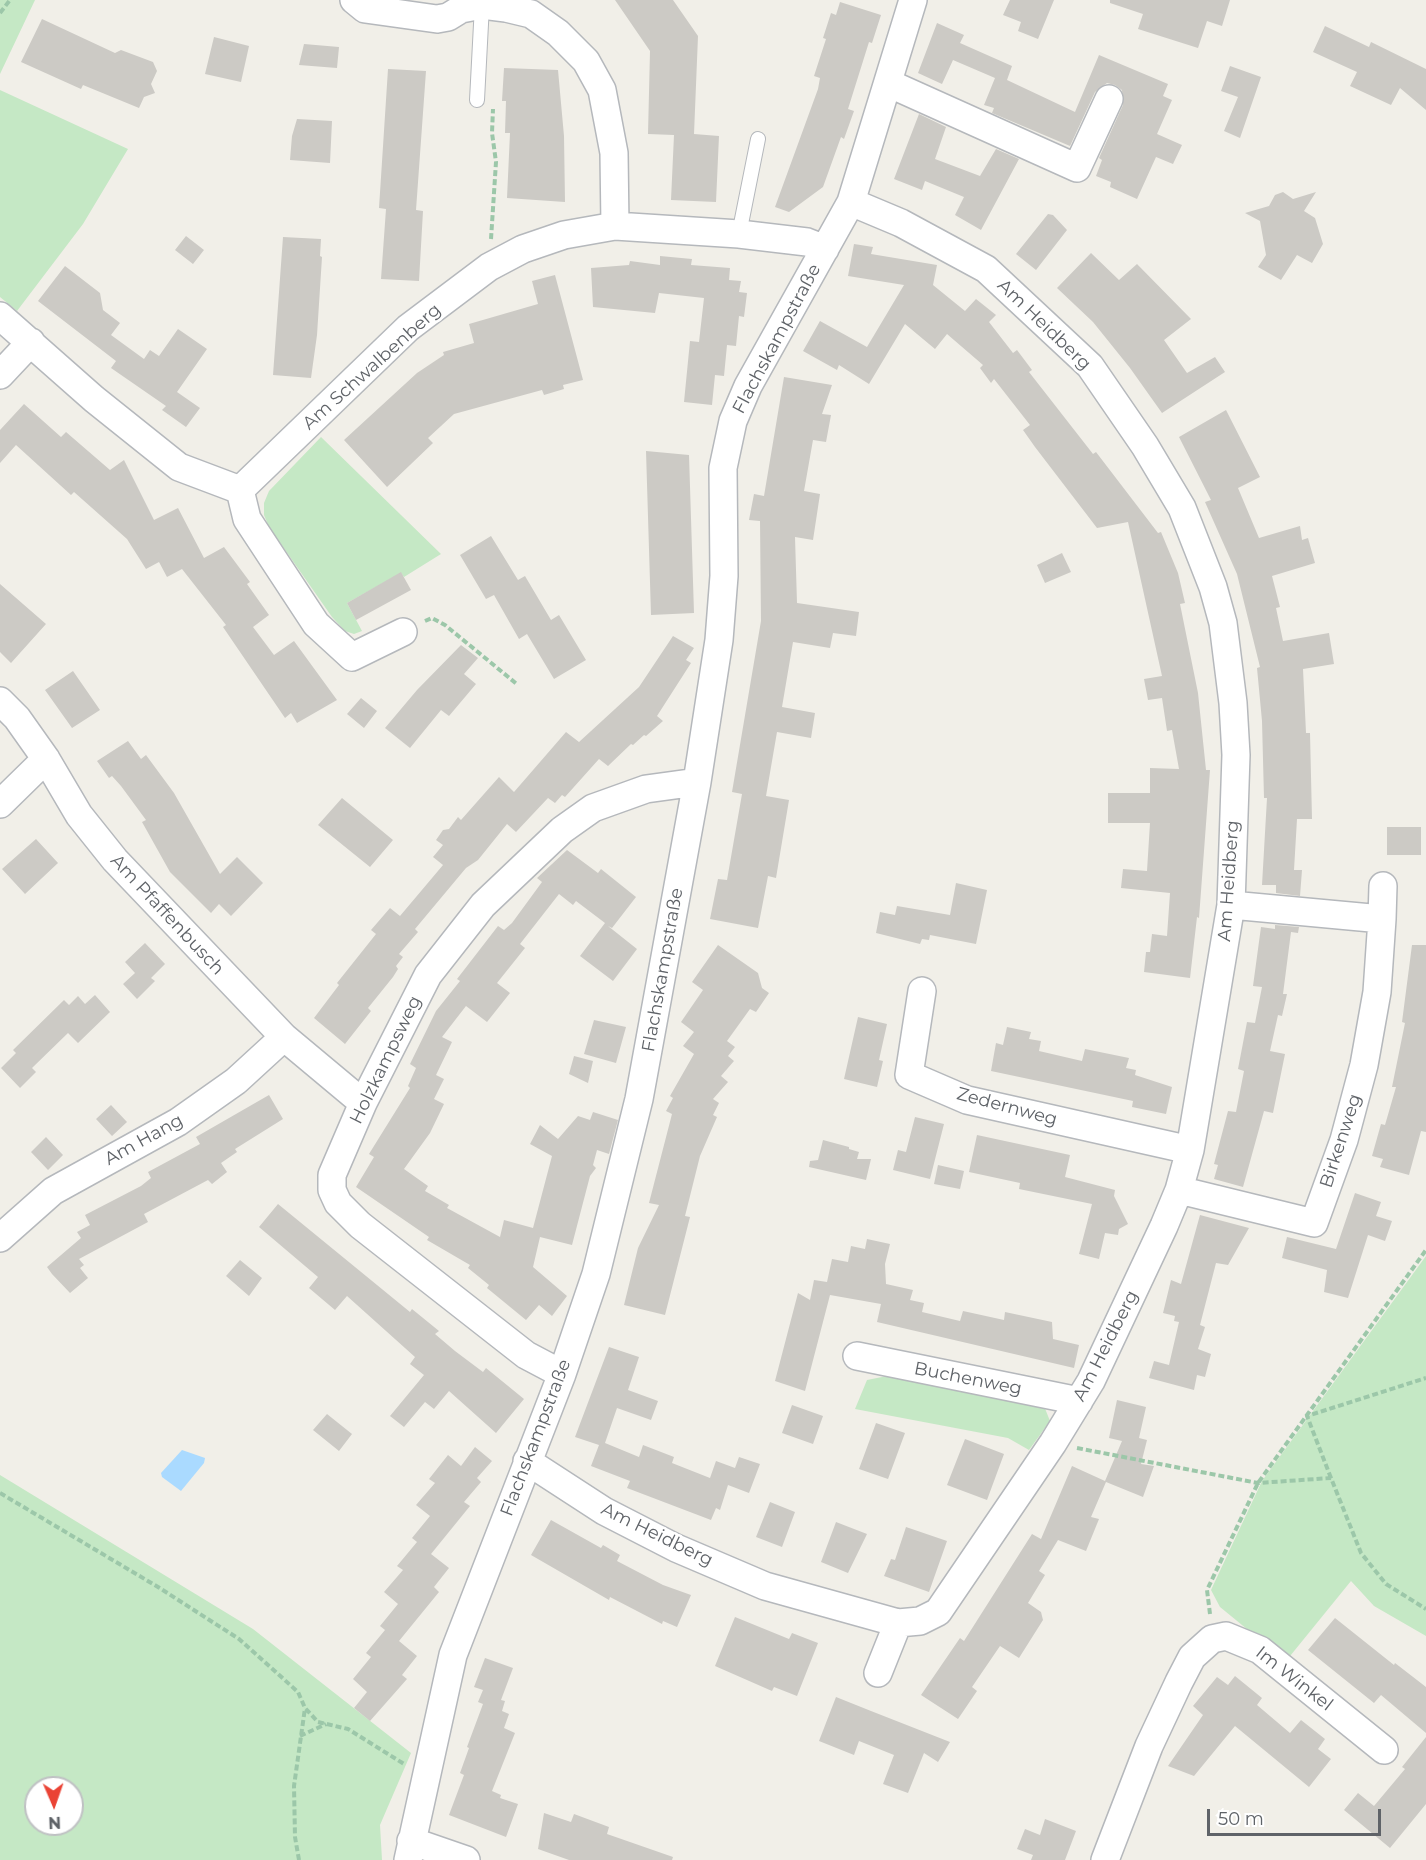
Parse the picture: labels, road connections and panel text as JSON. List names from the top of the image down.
{
  "streets": {
    "street": [
      "Am Heidberg",
      "Flachskampstraße",
      "Am Schwalbenberg",
      "Am Pfaffenbusch",
      "Holzkampsweg",
      "Zedernweg",
      "Am Hang",
      "Birkenweg",
      "Buchenweg",
      "Im Winkel"
    ]
  },
  "crossings": [
    ["Am Heidberg", "Flachskampstraße"],
    ["Am Heidberg", "Zedernweg"],
    ["Am Heidberg", "Birkenweg"],
    ["Am Heidberg", "Buchenweg"],
    ["Flachskampstraße", "Am Schwalbenberg"],
    ["Flachskampstraße", "Holzkampsweg"],
    ["Am Pfaffenbusch", "Holzkampsweg"],
    ["Am Pfaffenbusch", "Am Hang"]
  ],
  "scale_bar": "50 m",
  "north": "bottom"
}
